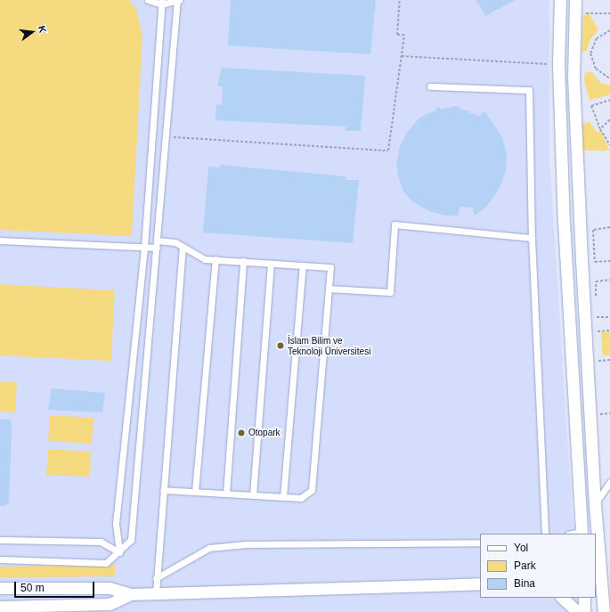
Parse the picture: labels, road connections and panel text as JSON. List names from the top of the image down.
{
  "places": ["İslam Bilim ve Teknoloji Üniversitesi", "Otopark"],
  "legend": ["Yol", "Park", "Bina"],
  "scale_bar": "50 m",
  "north": "right"
}
